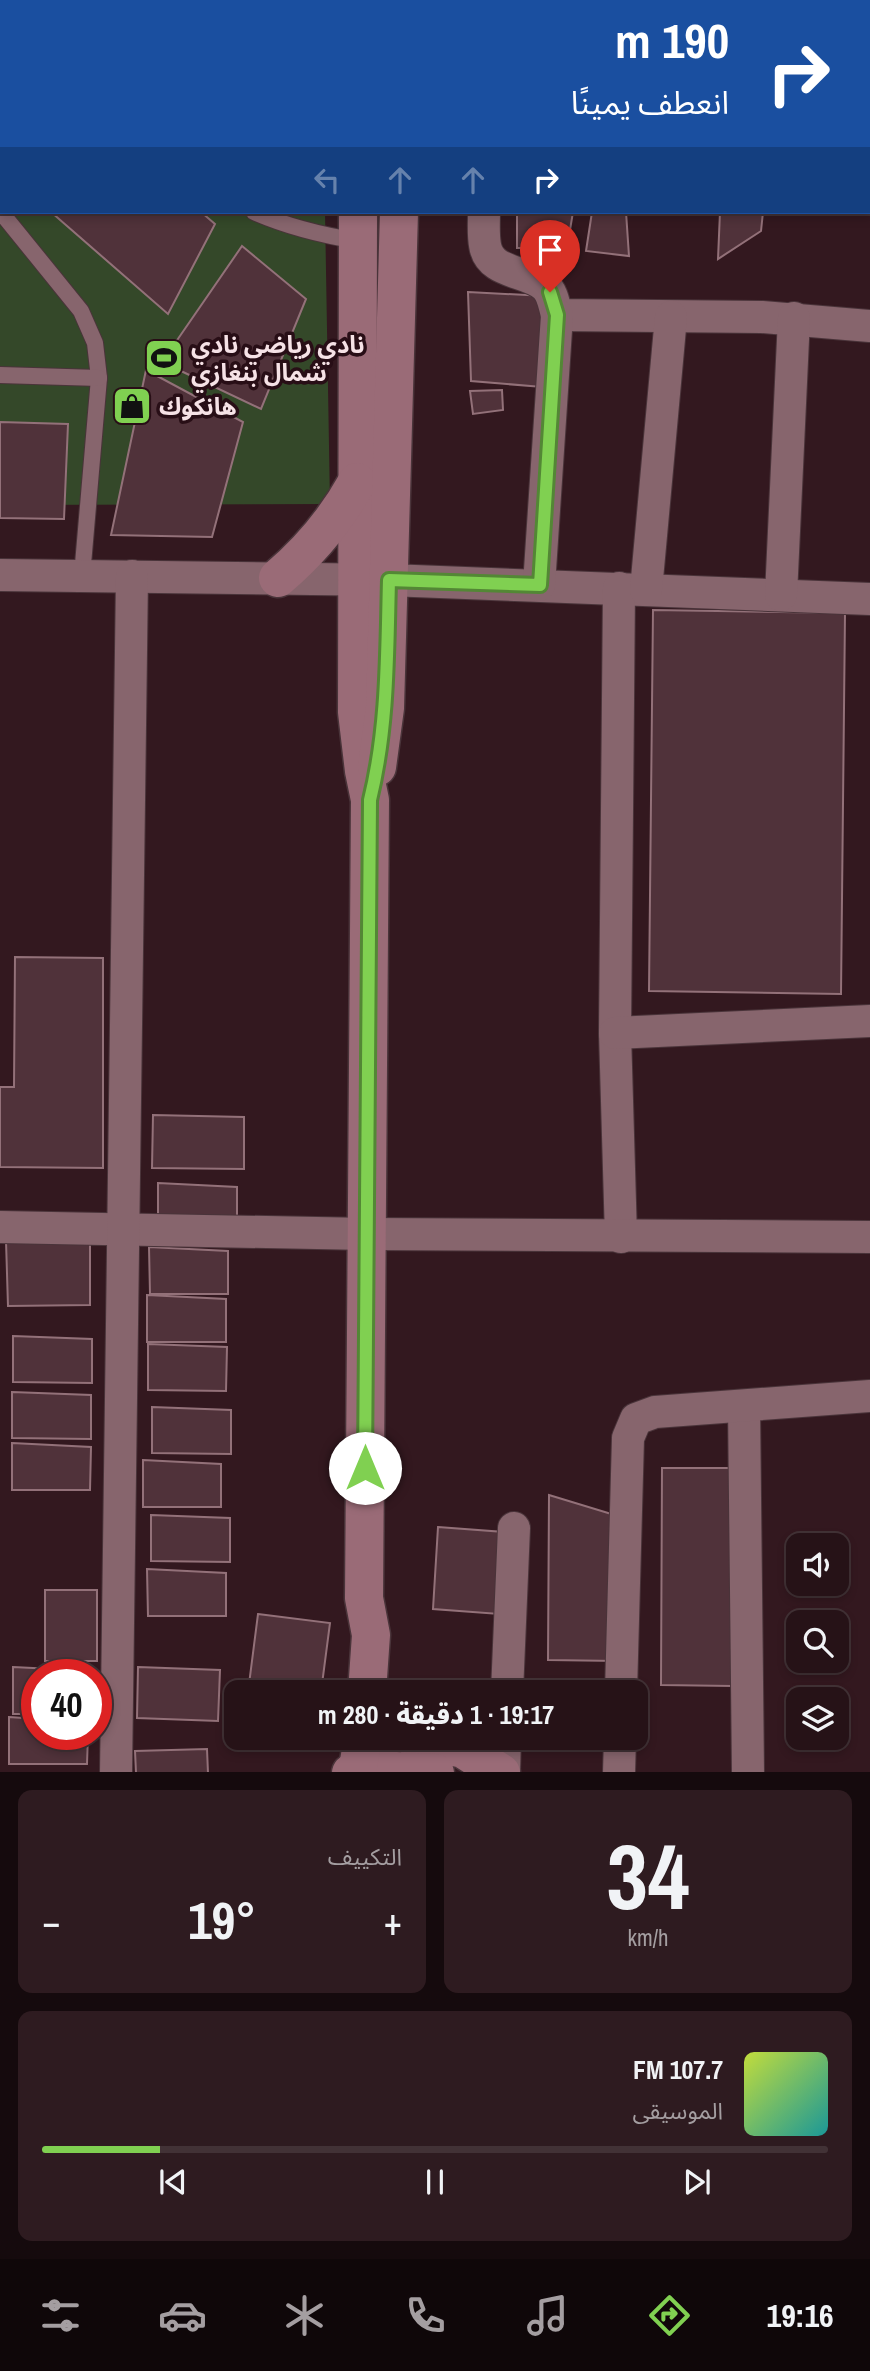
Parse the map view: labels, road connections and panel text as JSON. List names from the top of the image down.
{
  "places": {
    "sports": ["نادي رياضي نادي شمال بنغازي"],
    "shop": ["هانكوك"]
  },
  "page": {
    "turn": ["190 m", "انعطف يمينًا"],
    "limit": "40",
    "trip": "19:17 · 1 دقيقة · 280 m",
    "tile": [
      ["34", "km/h"],
      "التكييف"
    ],
    "heat": ["−", "19°", "+"],
    "song": ["107.7 FM", "الموسيقى"],
    "tabs": "19:16"
  }
}
